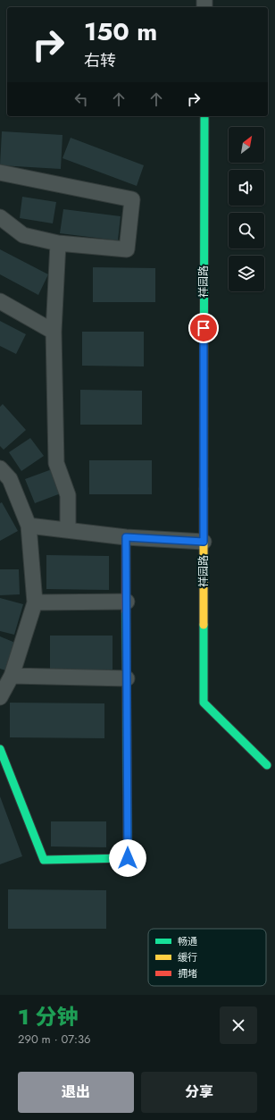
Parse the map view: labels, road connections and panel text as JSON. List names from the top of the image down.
{
  "streets": {
    "street": ["祥园路"]
  },
  "legend": ["畅通", "缓行", "拥堵"],
  "north": "top right",
  "page": {
    "turn": ["150 m", "右转"],
    "heading": ["1 分钟", "290 m · 07:36"],
    "buttons": ["退出", "分享"]
  }
}
